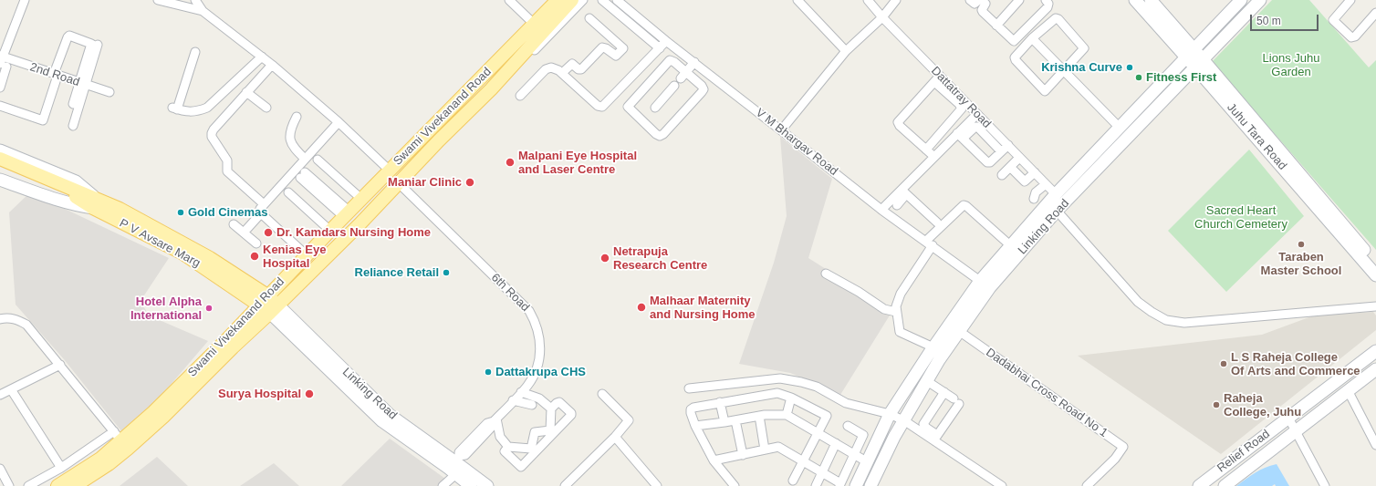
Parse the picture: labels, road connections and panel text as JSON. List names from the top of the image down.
{
  "streets": {
    "main road": [
      "Swami Vivekanand Road",
      "Juhu Tara Road",
      "Linking Road",
      "P V Avsare Marg",
      "Relief Road"
    ],
    "street": [
      "2nd Road",
      "Dattatray Road",
      "V M Bhargav Road",
      "6th Road",
      "Dadabhai Cross Road No 1"
    ]
  },
  "crossings": [
    ["Dattatray Road", "Linking Road"],
    ["Swami Vivekanand Road", "Linking Road"],
    ["Swami Vivekanand Road", "P V Avsare Marg"],
    ["Swami Vivekanand Road", "6th Road"],
    ["Juhu Tara Road", "Linking Road"],
    ["V M Bhargav Road", "Linking Road"],
    ["Linking Road", "P V Avsare Marg"],
    ["Linking Road", "6th Road"],
    ["Linking Road", "Dadabhai Cross Road No 1"]
  ],
  "parks": ["Lions Juhu Garden", "Sacred Heart Church Cemetery"],
  "places": [
    "Krishna Curve",
    "Fitness First",
    "Malpani Eye Hospital and Laser Centre",
    "Maniar Clinic",
    "Gold Cinemas",
    "Dr. Kamdars Nursing Home",
    "Taraben Master School",
    "Kenias Eye Hospital",
    "Netrapuja Research Centre",
    "Reliance Retail",
    "Malhaar Maternity and Nursing Home",
    "Hotel Alpha International",
    "L S Raheja College Of Arts and Commerce",
    "Dattakrupa CHS",
    "Surya Hospital",
    "Raheja College, Juhu"
  ],
  "scale_bar": "50 m"
}
